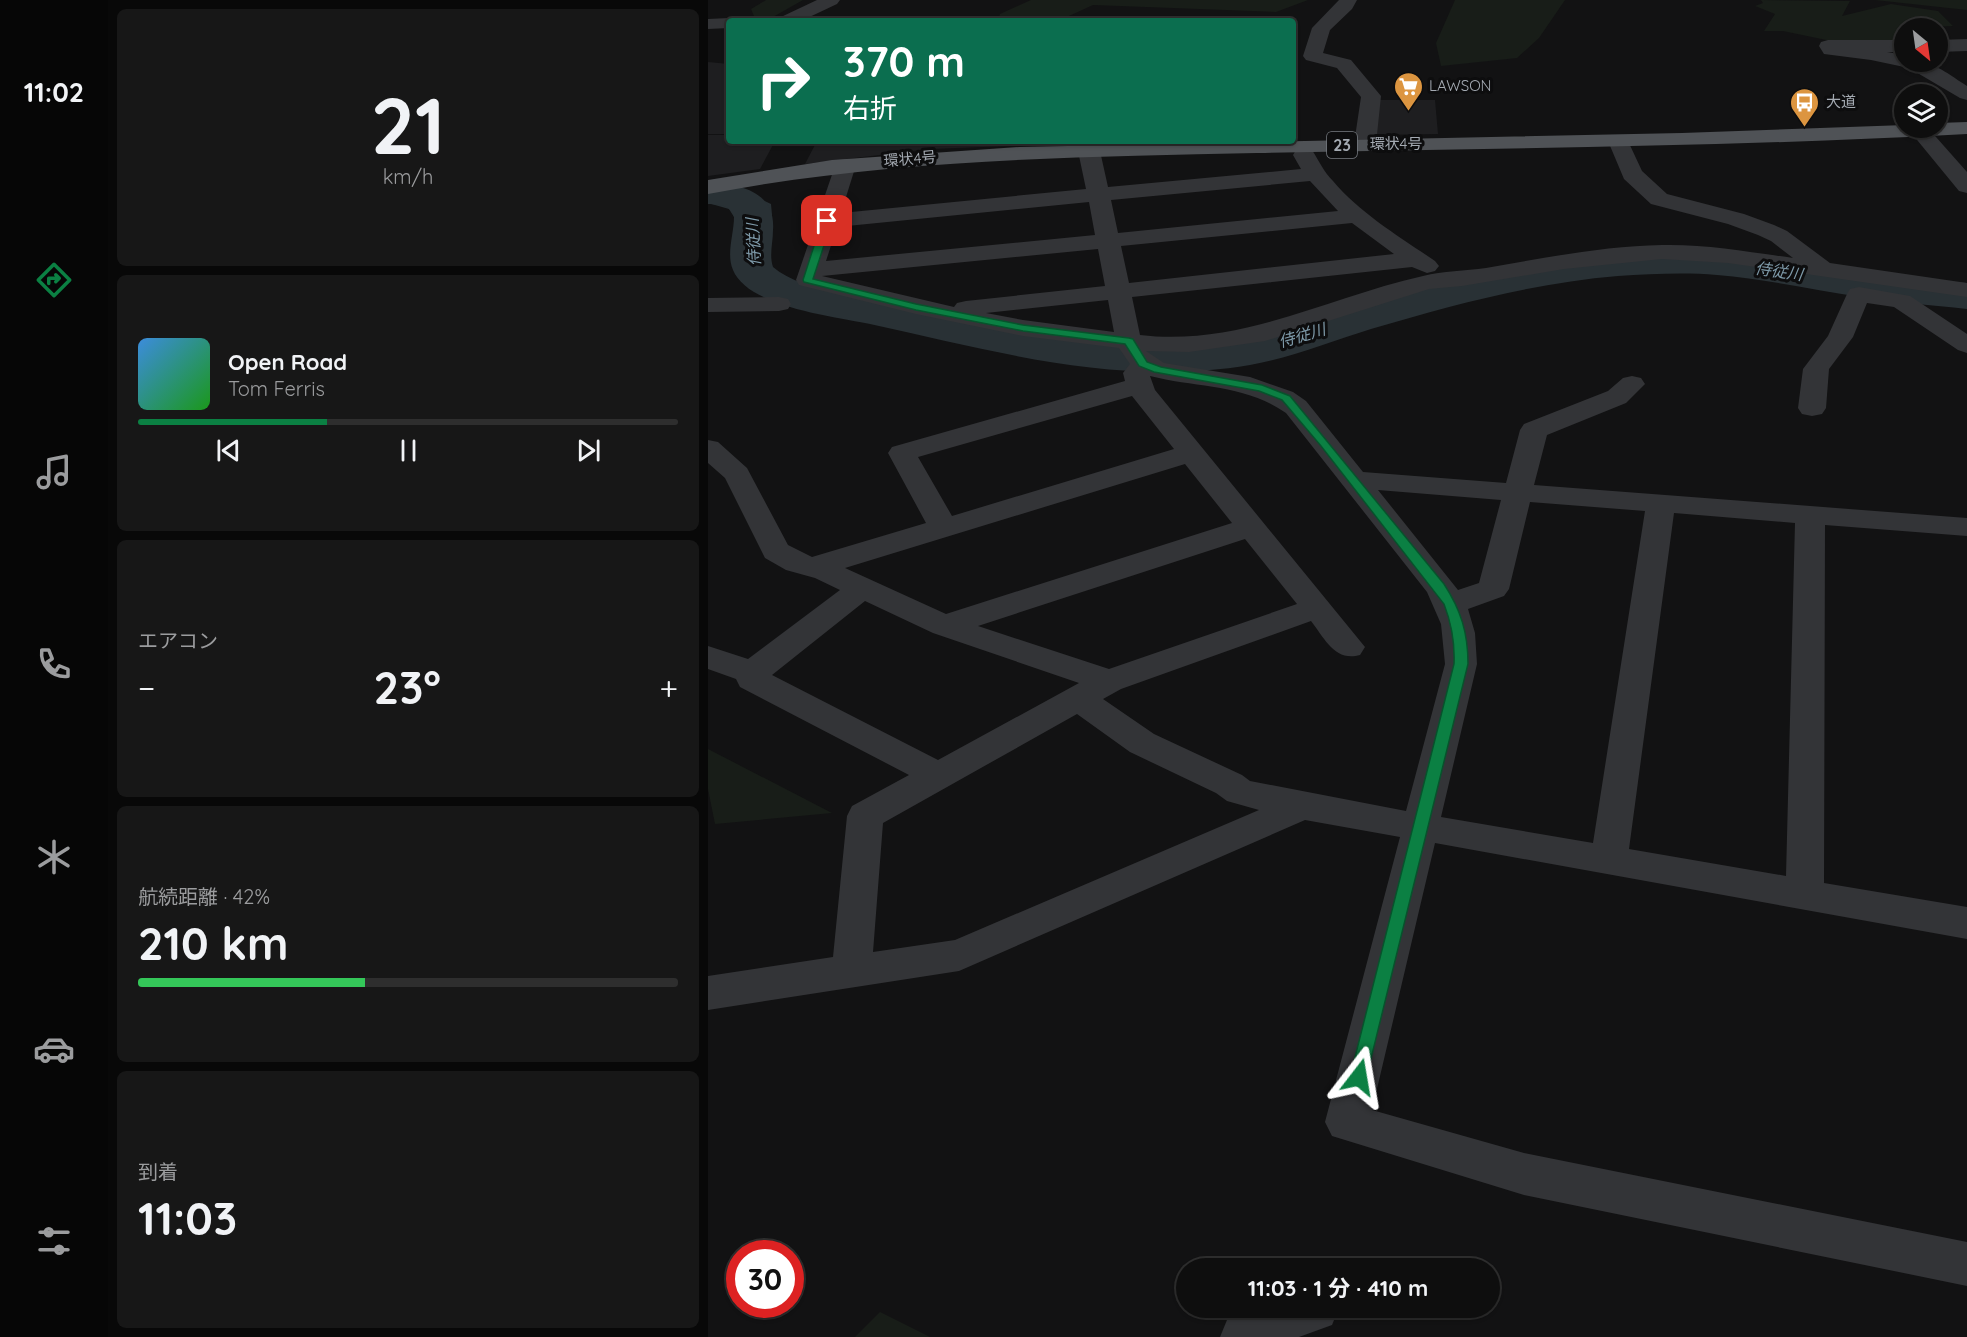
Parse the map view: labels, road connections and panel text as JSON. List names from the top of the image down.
{
  "streets": {
    "main road": ["環状4号", "23"]
  },
  "water": ["侍従川"],
  "places": {
    "supermarket": ["LAWSON"],
    "bus stop": ["大道"]
  },
  "north": "bottom right",
  "page": {
    "tabs": "11:02",
    "tile": [
      ["21", "km/h"],
      "エアコン",
      ["航続距離 · 42%", "210 km"],
      ["到着", "11:03"]
    ],
    "turn": ["370 m", "右折"],
    "song": ["Open Road", "Tom Ferris"],
    "heat": ["−", "23°", "+"],
    "limit": "30",
    "trip": "11:03 · 1 分 · 410 m"
  }
}
